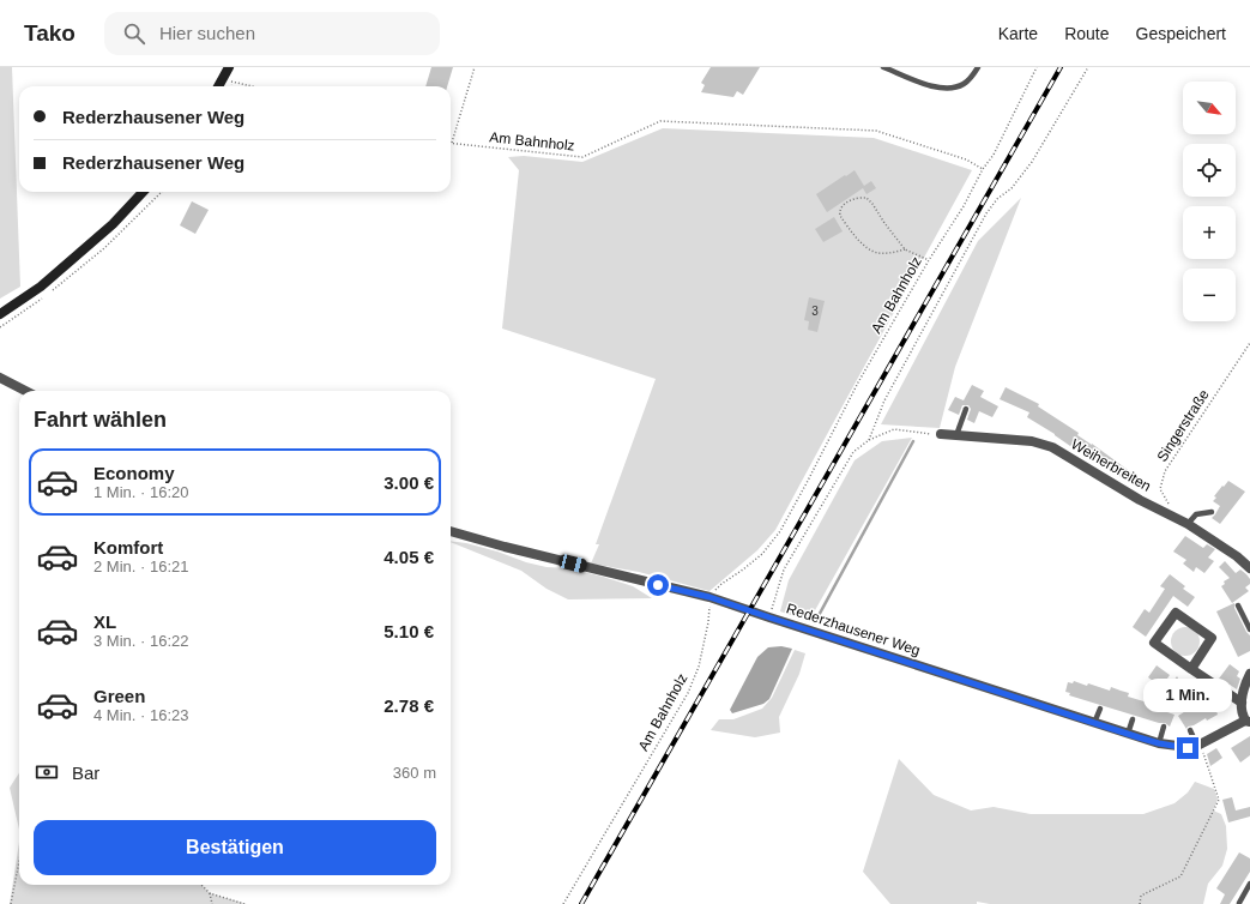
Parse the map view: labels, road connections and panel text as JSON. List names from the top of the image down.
{
  "streets": {
    "street": ["Weiherbreiten", "Rederzhausener Weg"],
    "path": ["Am Bahnholz", "Singerstraße"]
  },
  "crossings": [
    ["Am Bahnholz", "Rederzhausener Weg"]
  ],
  "house_numbers": ["3"],
  "north": "bottom right",
  "page": {
    "header": "Tako",
    "search": "Hier suchen",
    "nav": ["Karte", "Route", "Gespeichert"],
    "map_buttons": ["+", "−"],
    "banner": ["Rederzhausener Weg", "Rederzhausener Weg"],
    "heading": "Fahrt wählen",
    "list": [
      {
        "name": "Economy",
        "note": "1 Min. · 16:20",
        "value": "3.00 €"
      },
      {
        "name": "Komfort",
        "note": "2 Min. · 16:21",
        "value": "4.05 €"
      },
      {
        "name": "XL",
        "note": "3 Min. · 16:22",
        "value": "5.10 €"
      },
      {
        "name": "Green",
        "note": "4 Min. · 16:23",
        "value": "2.78 €"
      }
    ],
    "bubble": "1 Min.",
    "pay": ["Bar", "360 m"],
    "buttons": "Bestätigen"
  }
}
